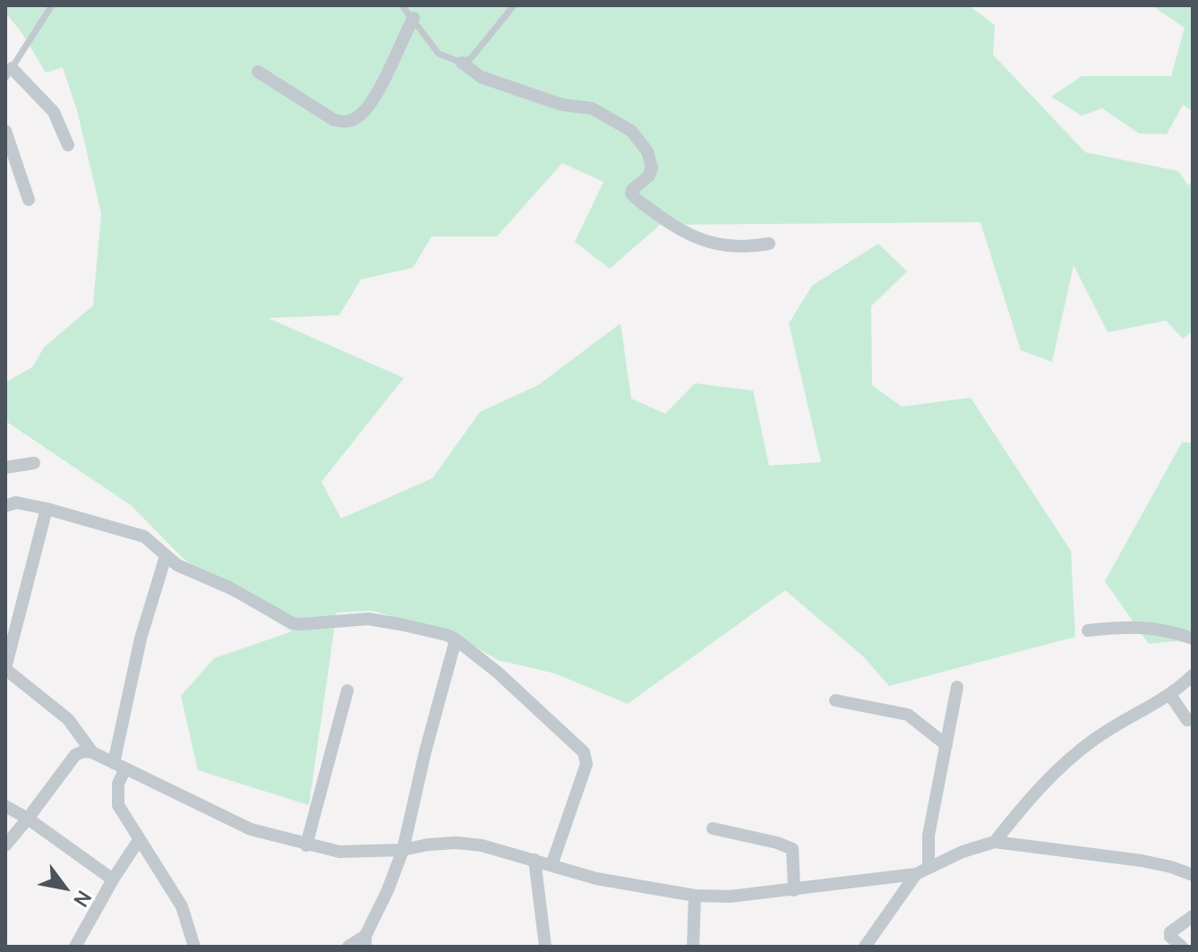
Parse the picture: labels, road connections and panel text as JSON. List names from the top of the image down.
{
  "north": "bottom right"
}
